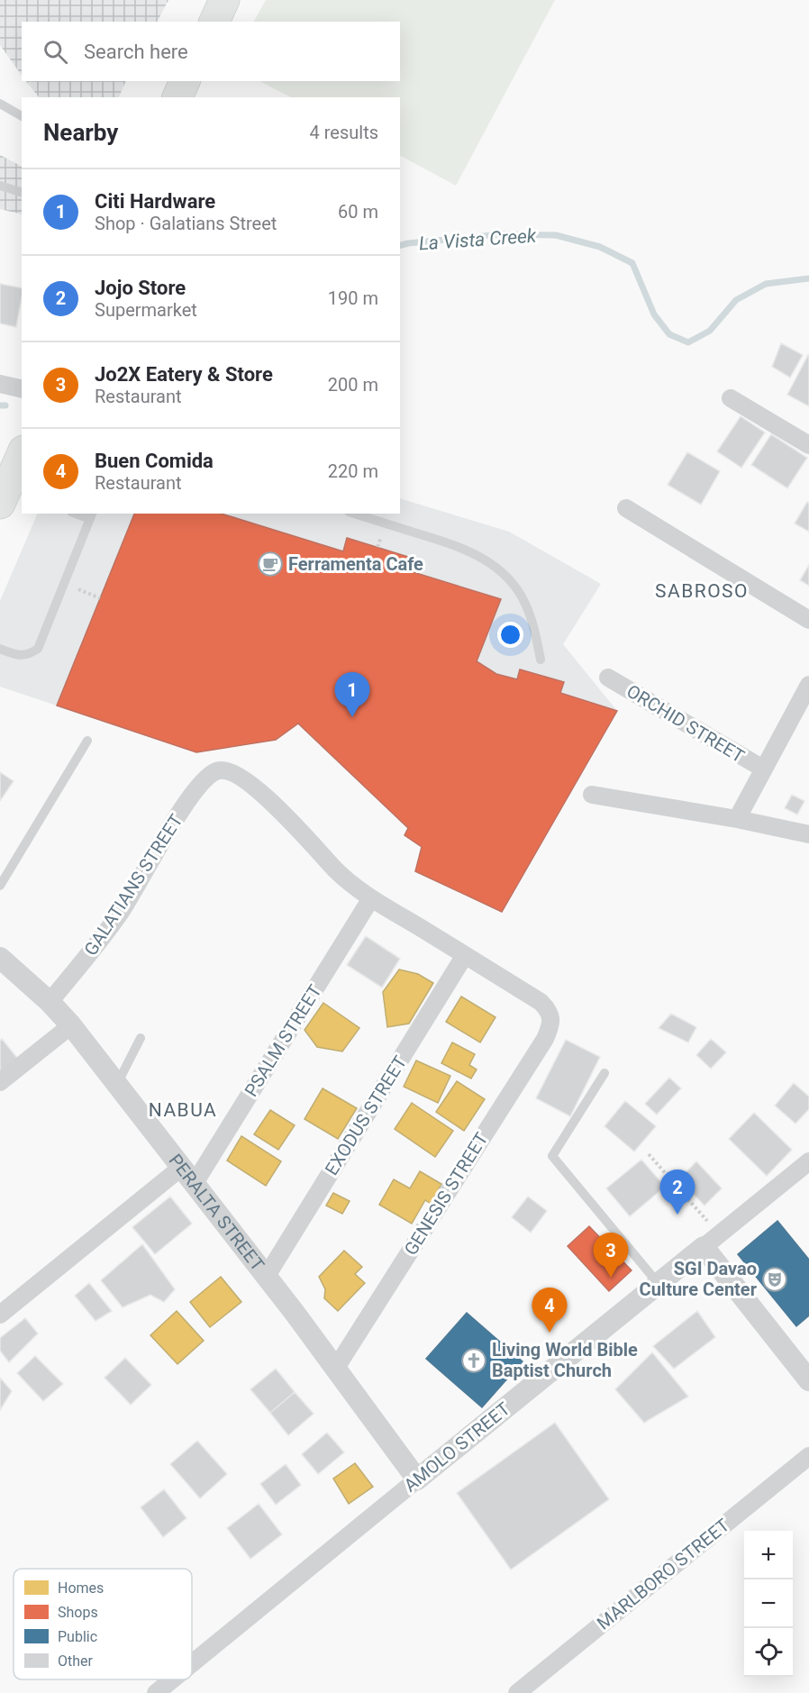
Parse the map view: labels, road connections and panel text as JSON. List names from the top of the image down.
{
  "streets": {
    "street": [
      "ORCHID STREET",
      "GALATIANS STREET",
      "PSALM STREET",
      "EXODUS STREET",
      "GENESIS STREET",
      "PERALTA STREET",
      "AMOLO STREET",
      "MARLBORO STREET"
    ]
  },
  "crossings": [
    ["GALATIANS STREET", "PSALM STREET"],
    ["GALATIANS STREET", "PERALTA STREET"],
    ["PSALM STREET", "PERALTA STREET"],
    ["EXODUS STREET", "GENESIS STREET"],
    ["EXODUS STREET", "PERALTA STREET"],
    ["GENESIS STREET", "PERALTA STREET"],
    ["PERALTA STREET", "AMOLO STREET"]
  ],
  "districts": ["SABROSO", "NABUA"],
  "water": ["La Vista Creek"],
  "places": {
    "cafe": ["Ferramenta Cafe"],
    "theatre": ["SGI Davao Culture Center"],
    "church": ["Living World Bible Baptist Church"]
  },
  "legend": [
    "Homes",
    "Shops",
    "Public",
    "Other"
  ],
  "page": {
    "search": "Search here",
    "heading": ["Nearby", "4 results"],
    "list": [
      {
        "mark": "1",
        "name": "Citi Hardware",
        "note": "Shop · Galatians Street",
        "value": "60 m"
      },
      {
        "mark": "2",
        "name": "Jojo Store",
        "note": "Supermarket",
        "value": "190 m"
      },
      {
        "mark": "3",
        "name": "Jo2X Eatery & Store",
        "note": "Restaurant",
        "value": "200 m"
      },
      {
        "mark": "4",
        "name": "Buen Comida",
        "note": "Restaurant",
        "value": "220 m"
      }
    ],
    "pins": [
      "1",
      "2",
      "3",
      "4"
    ],
    "map_buttons": ["+", "−"]
  }
}
